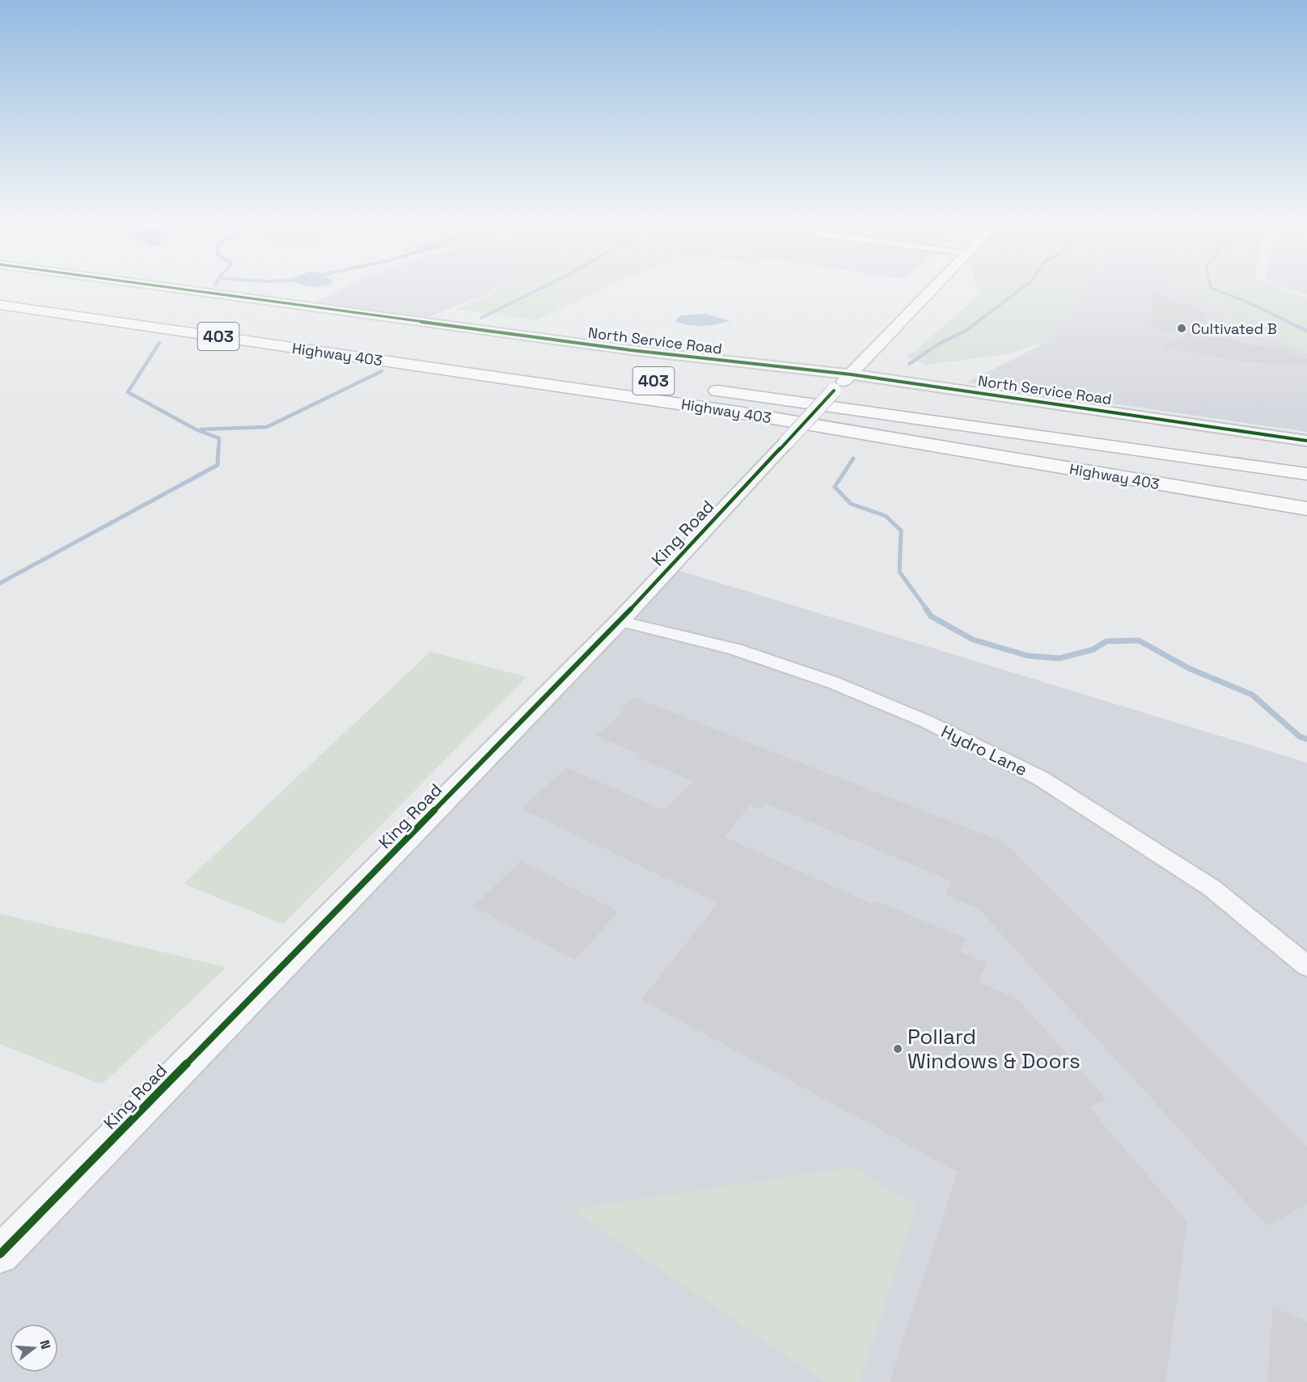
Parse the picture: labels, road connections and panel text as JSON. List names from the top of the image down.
{
  "streets": {
    "highway": ["403", "Highway 403"],
    "street": ["North Service Road", "King Road", "Hydro Lane"]
  },
  "crossings": [
    ["North Service Road", "King Road"],
    ["King Road", "Hydro Lane"]
  ],
  "places": ["Cultivated B", "Pollard Windows & Doors"],
  "north": "right"
}
